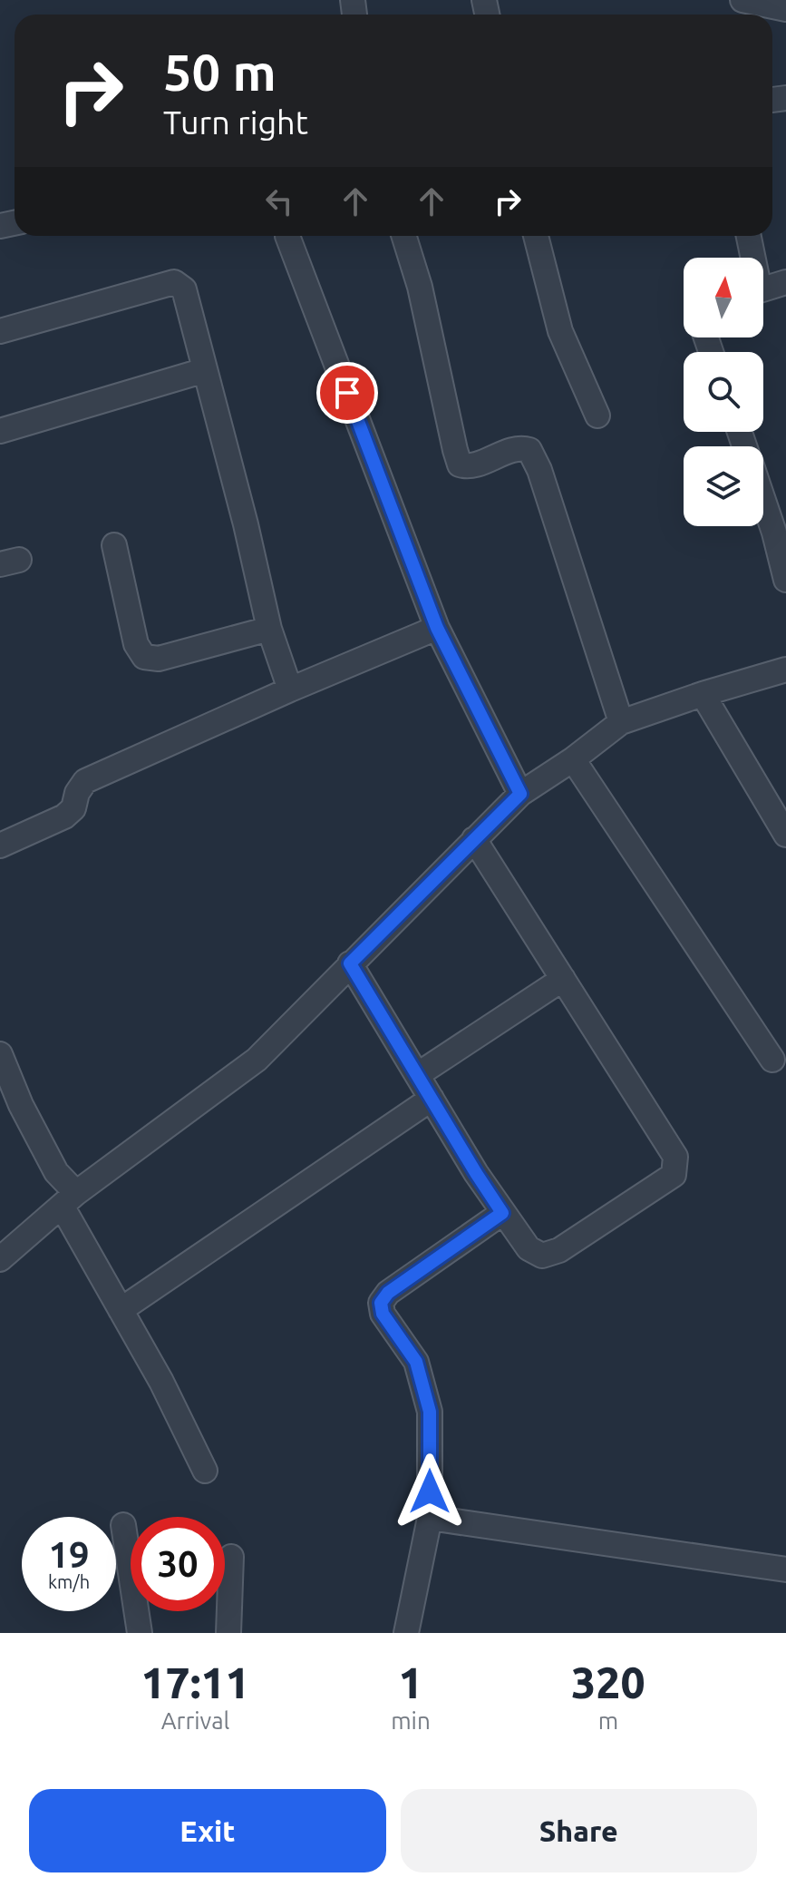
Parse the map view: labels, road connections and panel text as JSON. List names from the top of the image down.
{
  "north": "top",
  "page": {
    "turn": ["50 m", "Turn right"],
    "speed": "19 km/h",
    "limit": "30",
    "eta": [
      "17:11",
      "Arrival",
      "1",
      "min",
      "320",
      "m"
    ],
    "buttons": ["Exit", "Share"]
  }
}
